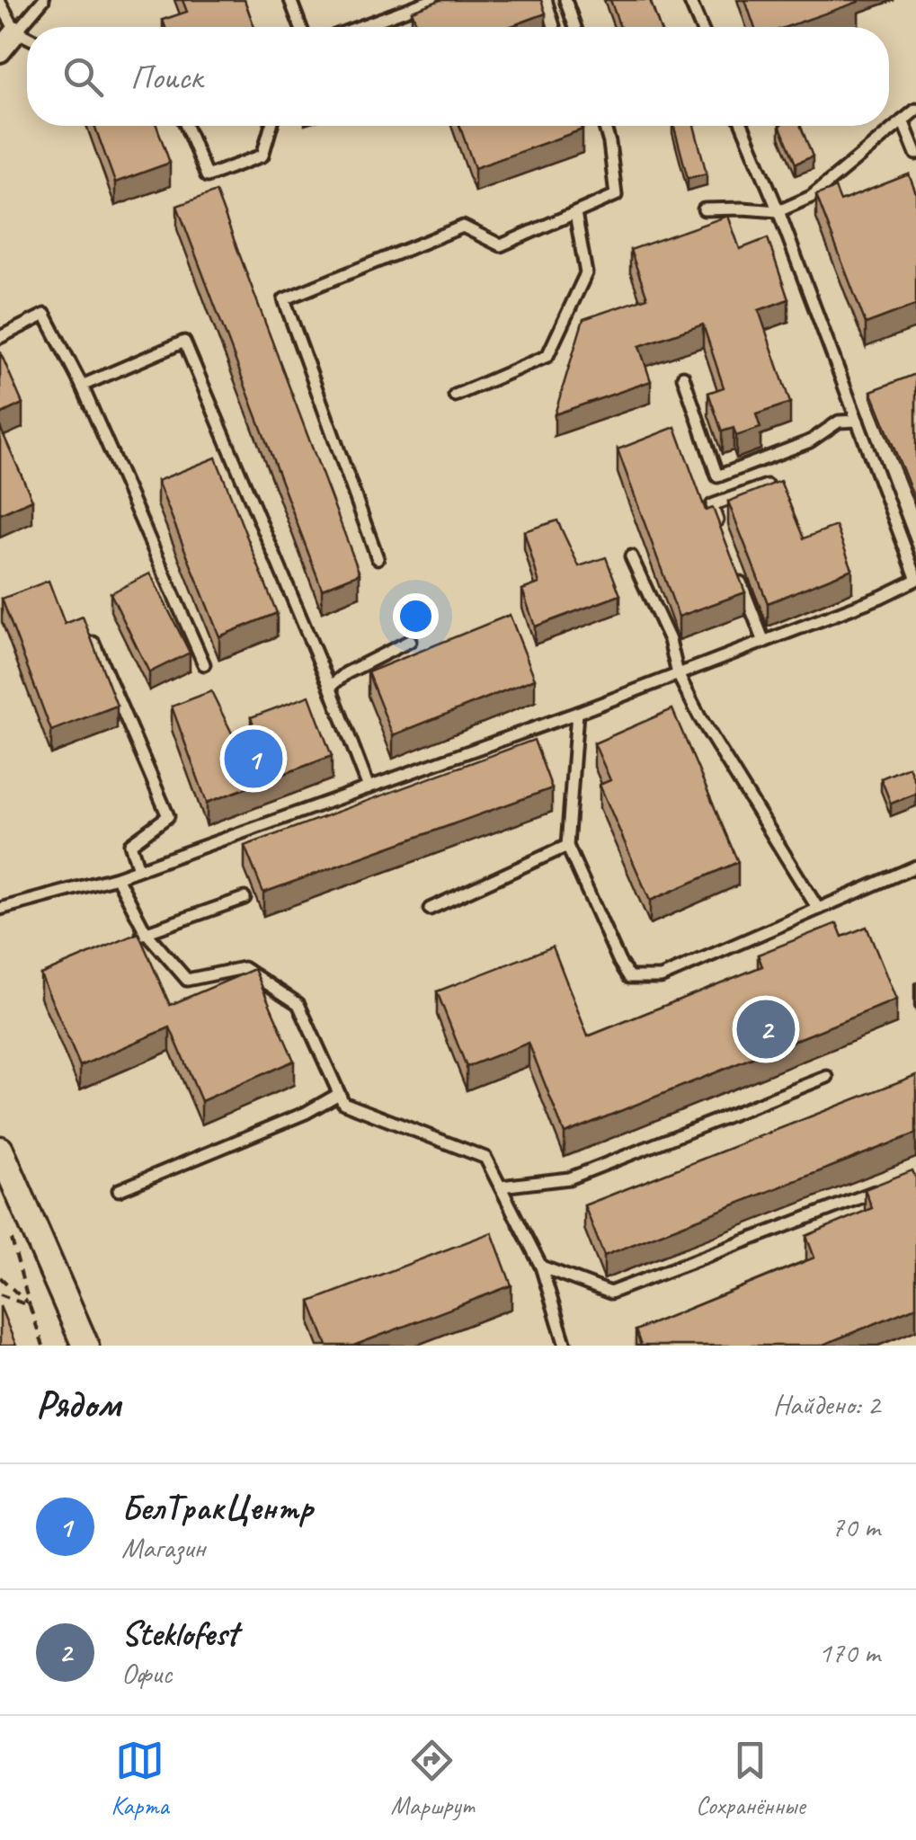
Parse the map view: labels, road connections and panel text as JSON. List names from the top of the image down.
{
  "page": {
    "search": "Поиск",
    "pins": ["1", "2"],
    "heading": ["Рядом", "Найдено: 2"],
    "list": [
      {
        "mark": "1",
        "name": "БелТракЦентр",
        "note": "Магазин",
        "value": "70 m"
      },
      {
        "mark": "2",
        "name": "Steklofest",
        "note": "Офис",
        "value": "170 m"
      }
    ],
    "nav": ["Карта", "Маршрут", "Сохранённые"]
  }
}
